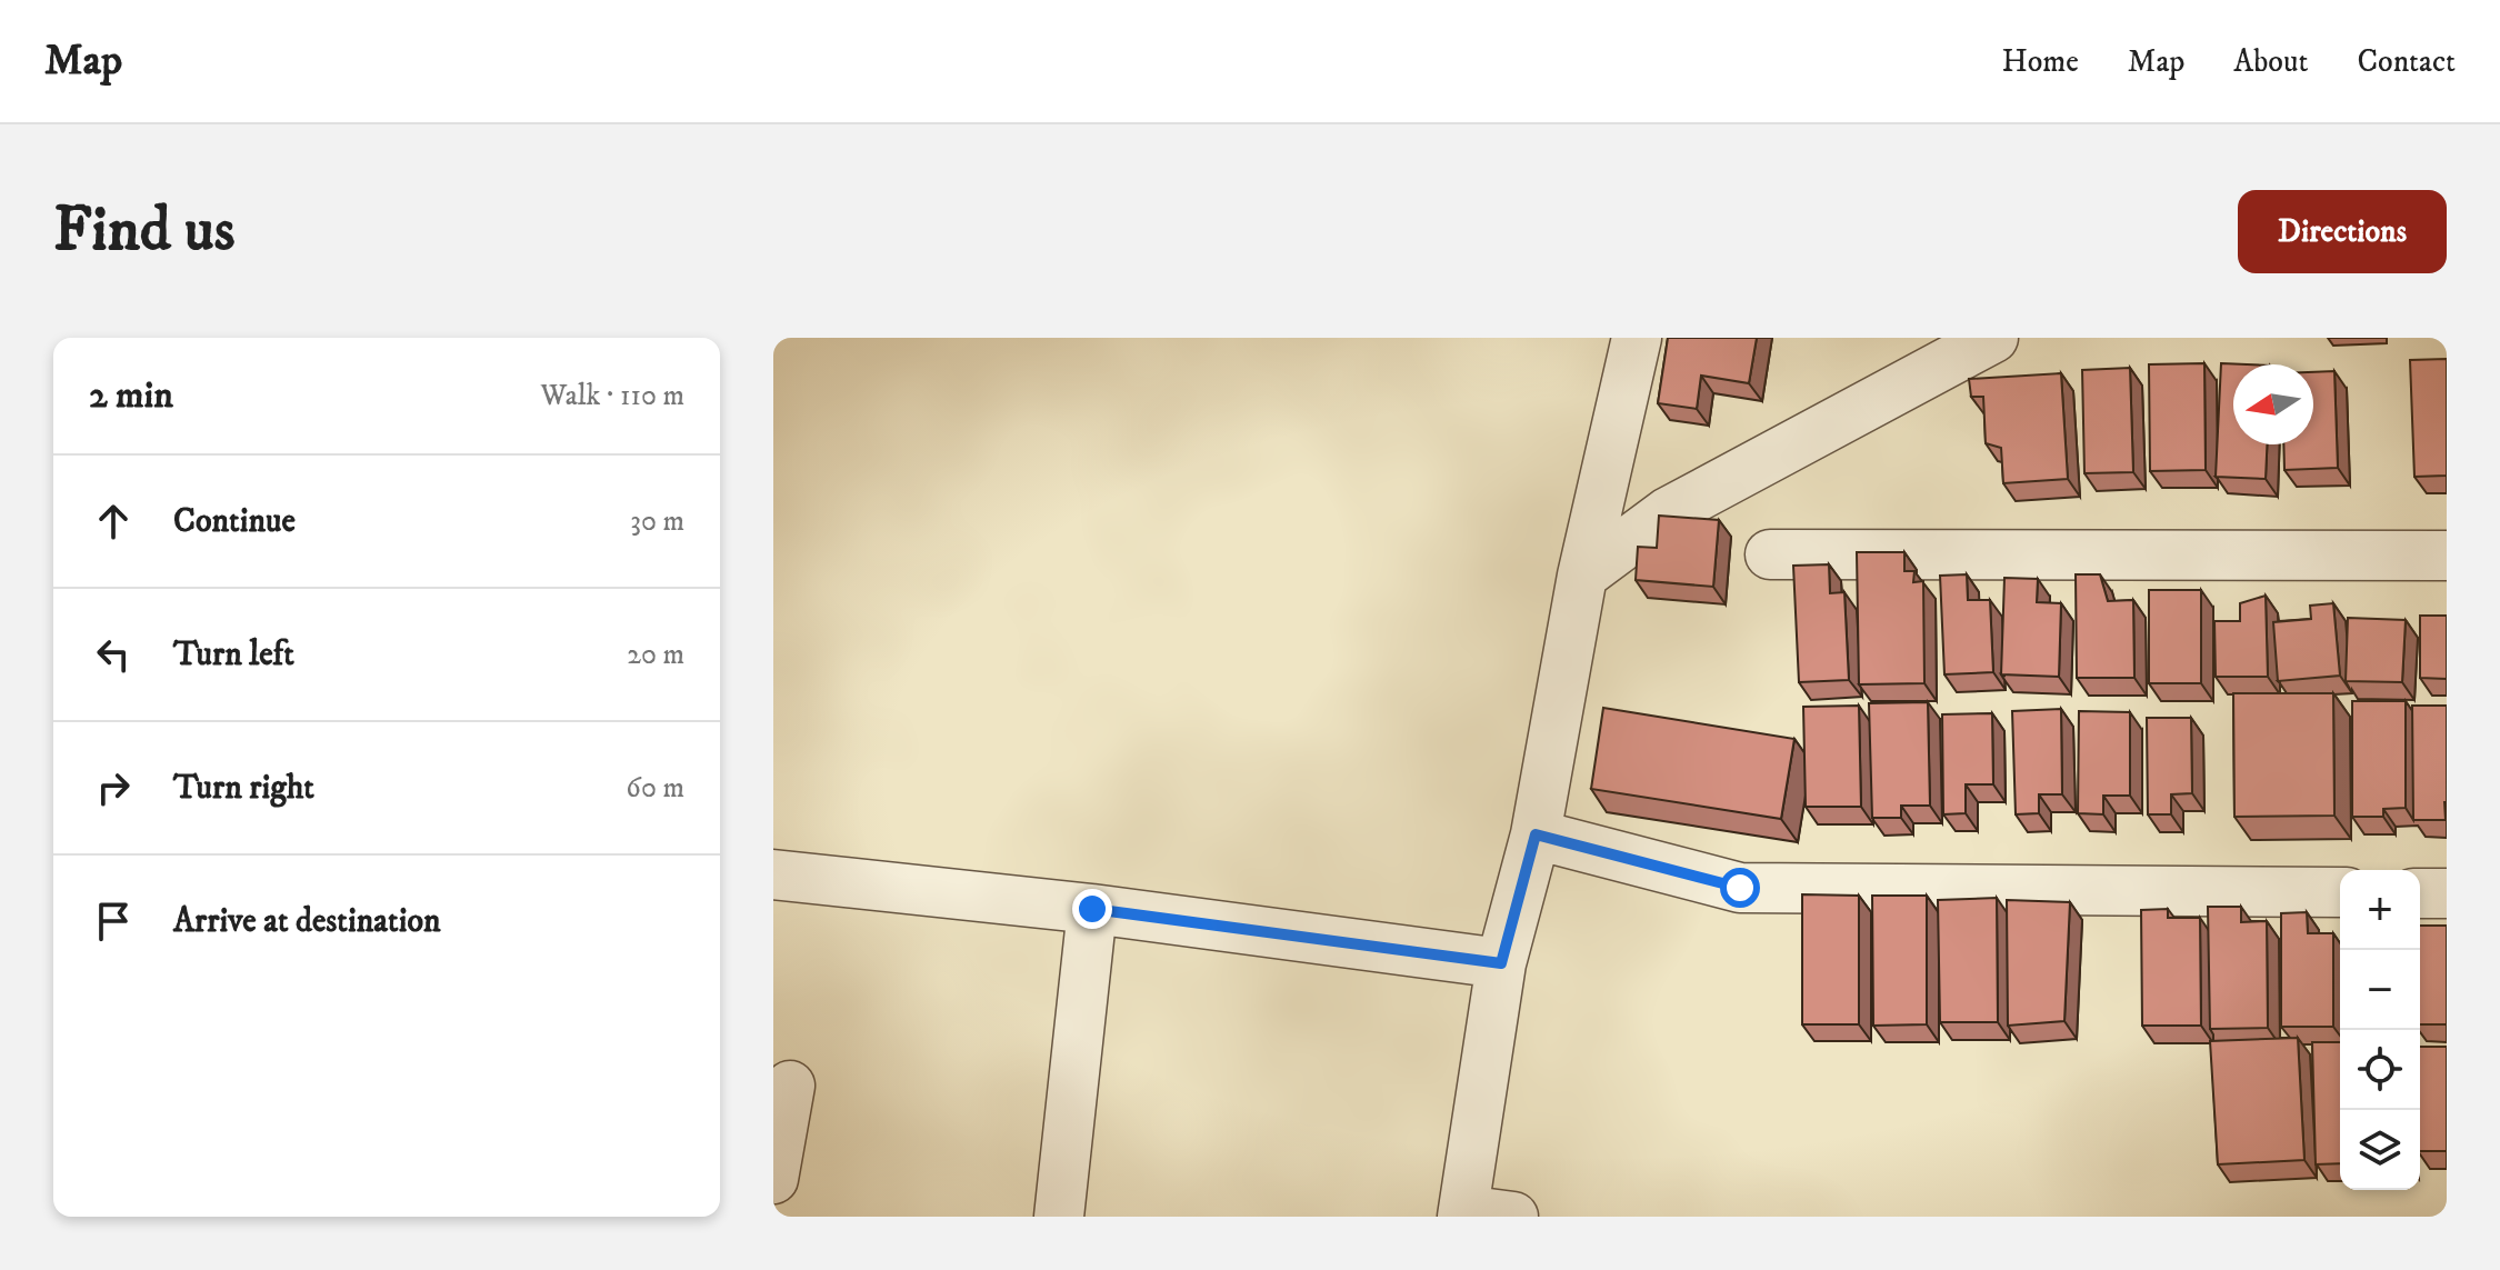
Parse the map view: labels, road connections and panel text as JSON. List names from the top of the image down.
{
  "north": "left",
  "page": {
    "header": "Map",
    "nav": [
      "Home",
      "Map",
      "About",
      "Contact"
    ],
    "buttons": "Directions",
    "title": "Find us",
    "heading": ["2 min", "Walk · 110 m"],
    "list": [
      ["Continue", "30 m"],
      ["Turn left", "20 m"],
      ["Turn right", "60 m"],
      "Arrive at destination"
    ],
    "map_buttons": ["+", "−"]
  }
}
